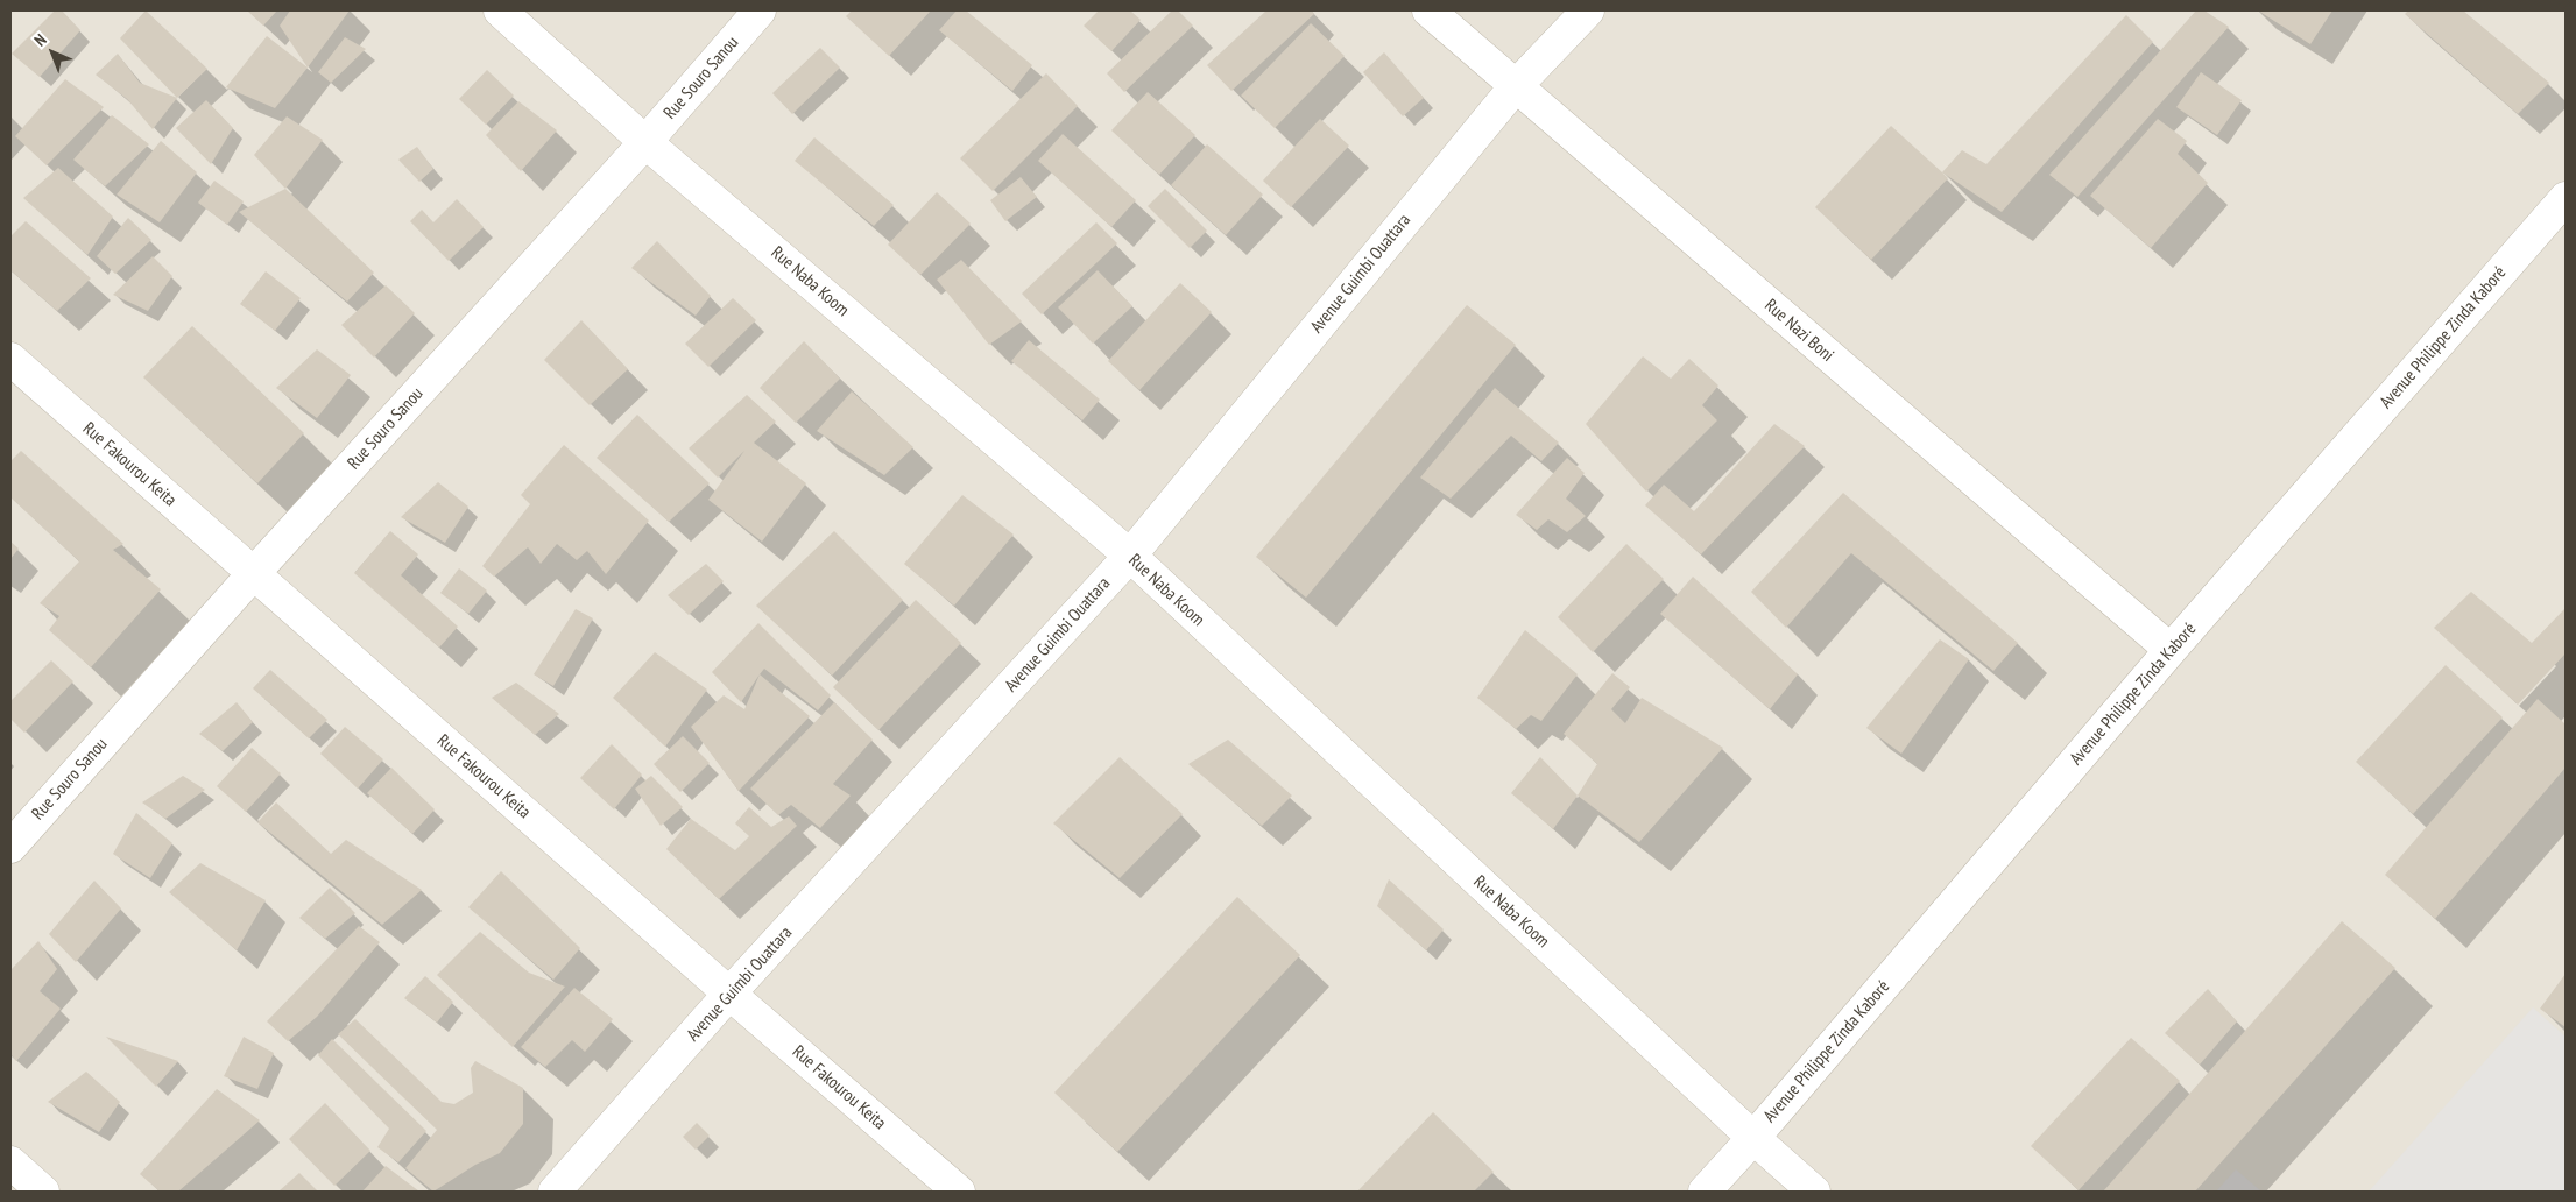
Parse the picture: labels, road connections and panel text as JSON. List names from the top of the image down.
{
  "streets": {
    "street": [
      "Rue Souro Sanou",
      "Avenue Guimbi Ouattara",
      "Rue Naba Koom",
      "Rue Nazi Boni",
      "Avenue Philippe Zinda Kaboré",
      "Rue Fakourou Keita"
    ]
  },
  "crossings": [
    ["Rue Souro Sanou", "Rue Naba Koom"],
    ["Rue Souro Sanou", "Rue Fakourou Keita"],
    ["Avenue Guimbi Ouattara", "Rue Naba Koom"],
    ["Avenue Guimbi Ouattara", "Rue Nazi Boni"],
    ["Avenue Guimbi Ouattara", "Rue Fakourou Keita"],
    ["Rue Naba Koom", "Avenue Philippe Zinda Kaboré"],
    ["Rue Nazi Boni", "Avenue Philippe Zinda Kaboré"]
  ],
  "north": "top left"
}
